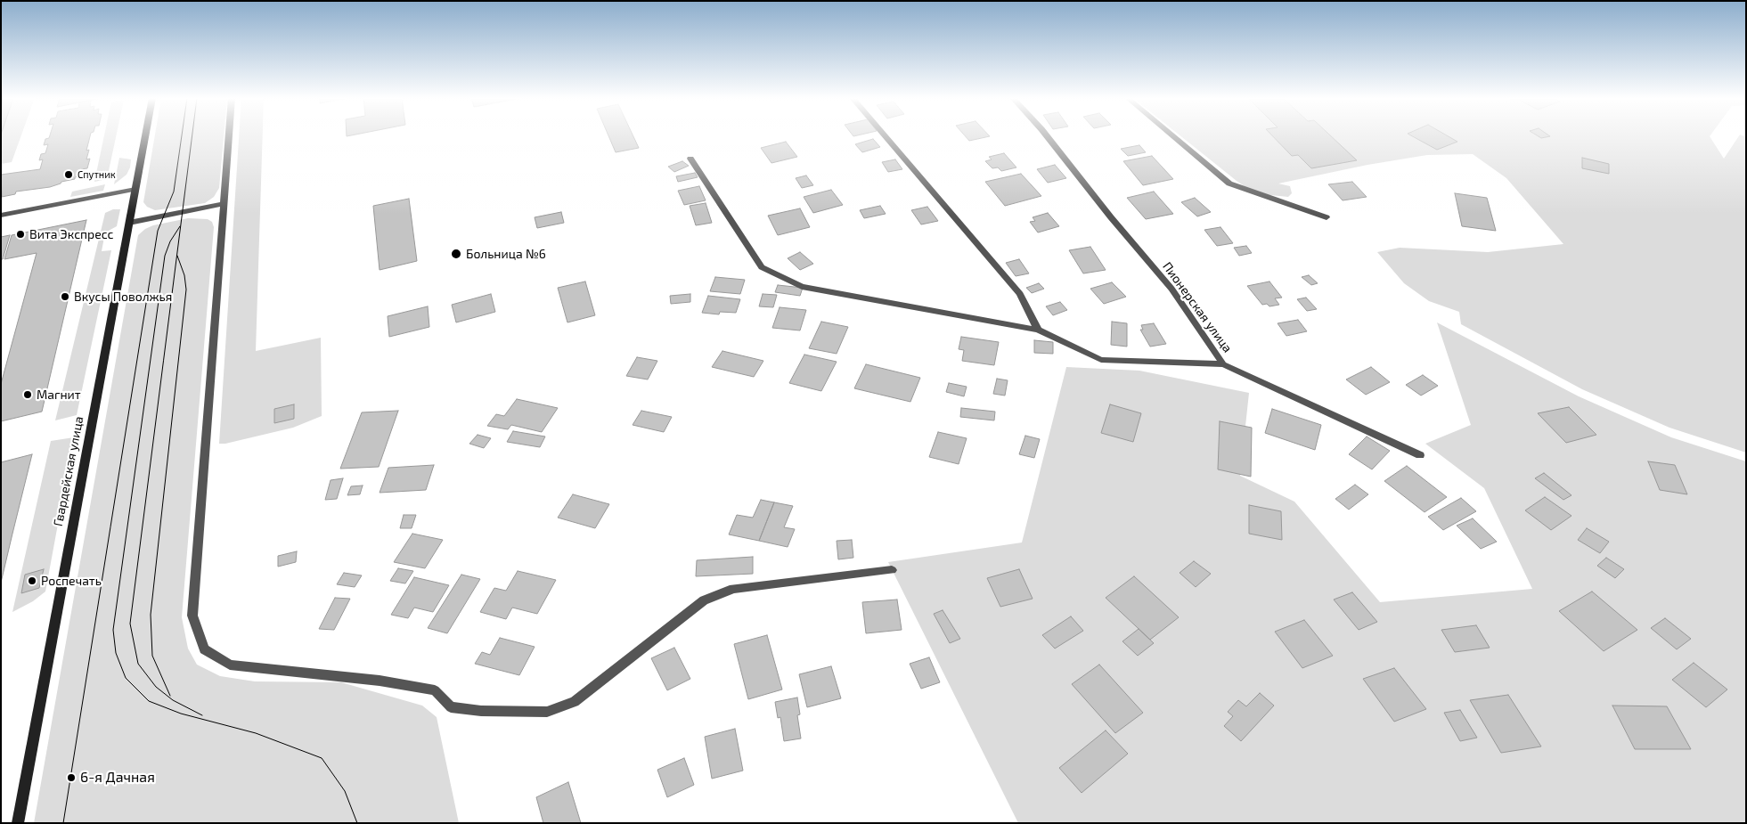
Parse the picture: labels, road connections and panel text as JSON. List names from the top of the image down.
{
  "streets": {
    "street": ["Пионерская улица", "Гвардейская улица"]
  },
  "places": [
    "Спутник",
    "Вита Экспресс",
    "Больница №6",
    "Вкусы Поволжья",
    "Магнит",
    "Роспечать",
    "6-я Дачная"
  ]
}
